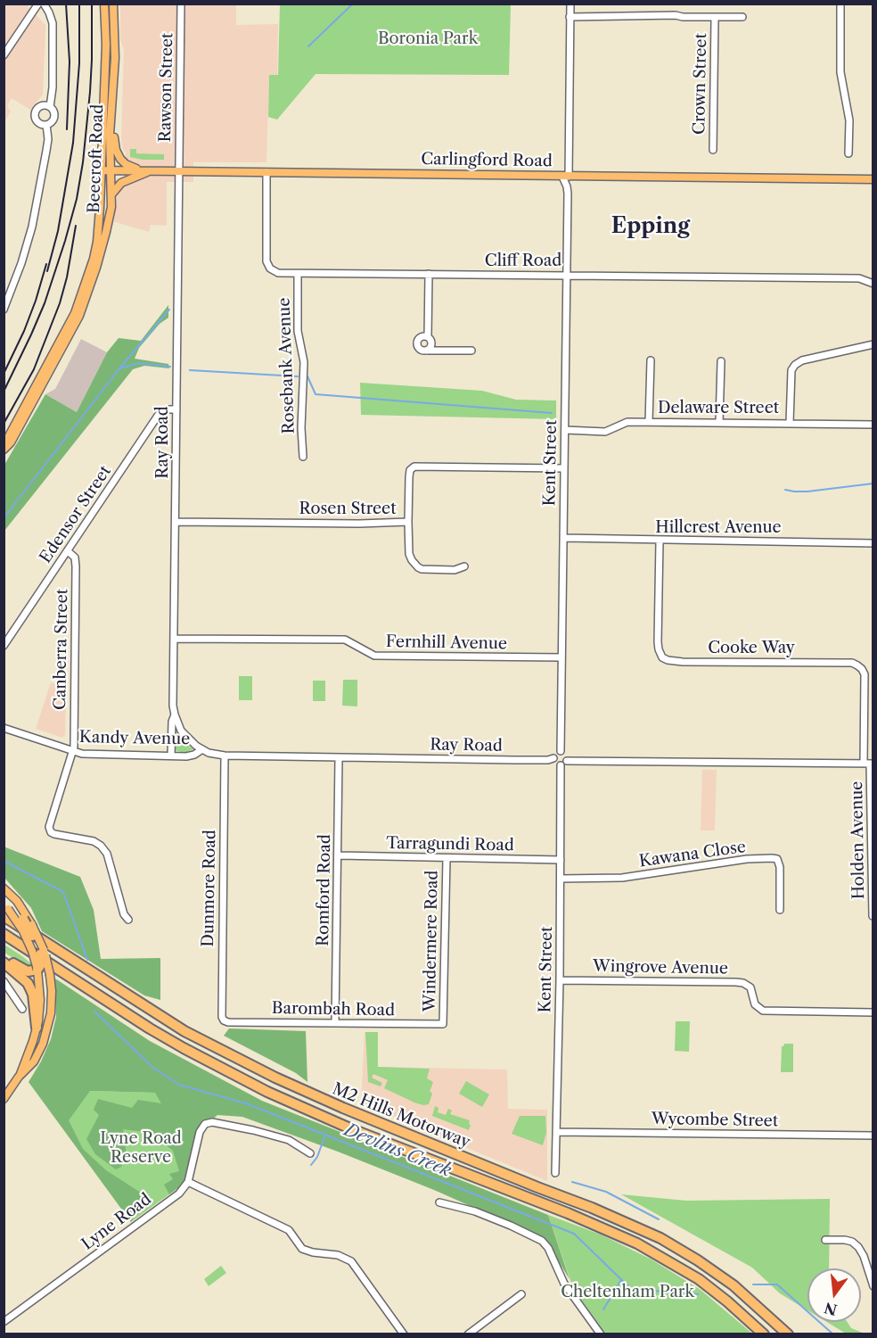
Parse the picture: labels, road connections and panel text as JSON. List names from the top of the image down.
{
  "streets": {
    "highway": ["M2 Hills Motorway"],
    "main road": ["Beecroft Road", "Carlingford Road"],
    "street": [
      "Crown Street",
      "Rawson Street",
      "Cliff Road",
      "Rosebank Avenue",
      "Delaware Street",
      "Ray Road",
      "Kent Street",
      "Rosen Street",
      "Edensor Street",
      "Hillcrest Avenue",
      "Fernhill Avenue",
      "Cooke Way",
      "Canberra Street",
      "Kandy Avenue",
      "Holden Avenue",
      "Tarragundi Road",
      "Kawana Close",
      "Dunmore Road",
      "Romford Road",
      "Windermere Road",
      "Wingrove Avenue",
      "Barombah Road",
      "Wycombe Street",
      "Lyne Road"
    ]
  },
  "crossings": [
    ["Rawson Street", "Carlingford Road"],
    ["Rawson Street", "Ray Road"],
    ["Beecroft Road", "Carlingford Road"],
    ["Carlingford Road", "Cliff Road"],
    ["Carlingford Road", "Ray Road"],
    ["Carlingford Road", "Kent Street"],
    ["Cliff Road", "Rosebank Avenue"],
    ["Cliff Road", "Kent Street"],
    ["Delaware Street", "Kent Street"],
    ["Ray Road", "Kent Street"],
    ["Ray Road", "Rosen Street"],
    ["Ray Road", "Edensor Street"],
    ["Ray Road", "Fernhill Avenue"],
    ["Ray Road", "Kandy Avenue"],
    ["Ray Road", "Dunmore Road"],
    ["Ray Road", "Romford Road"],
    ["Kent Street", "Rosen Street"],
    ["Kent Street", "Hillcrest Avenue"],
    ["Kent Street", "Fernhill Avenue"],
    ["Kent Street", "Tarragundi Road"],
    ["Kent Street", "Kawana Close"],
    ["Kent Street", "Wingrove Avenue"],
    ["Kent Street", "Wycombe Street"],
    ["Edensor Street", "Canberra Street"],
    ["Hillcrest Avenue", "Cooke Way"],
    ["Cooke Way", "Holden Avenue"],
    ["Canberra Street", "Kandy Avenue"],
    ["Tarragundi Road", "Romford Road"],
    ["Tarragundi Road", "Windermere Road"],
    ["Dunmore Road", "Barombah Road"],
    ["Romford Road", "Barombah Road"],
    ["Windermere Road", "Barombah Road"]
  ],
  "districts": ["Epping"],
  "water": ["Devlins Creek"],
  "parks": ["Boronia Park", "Lyne Road Reserve", "Cheltenham Park"],
  "north": "bottom"
}
